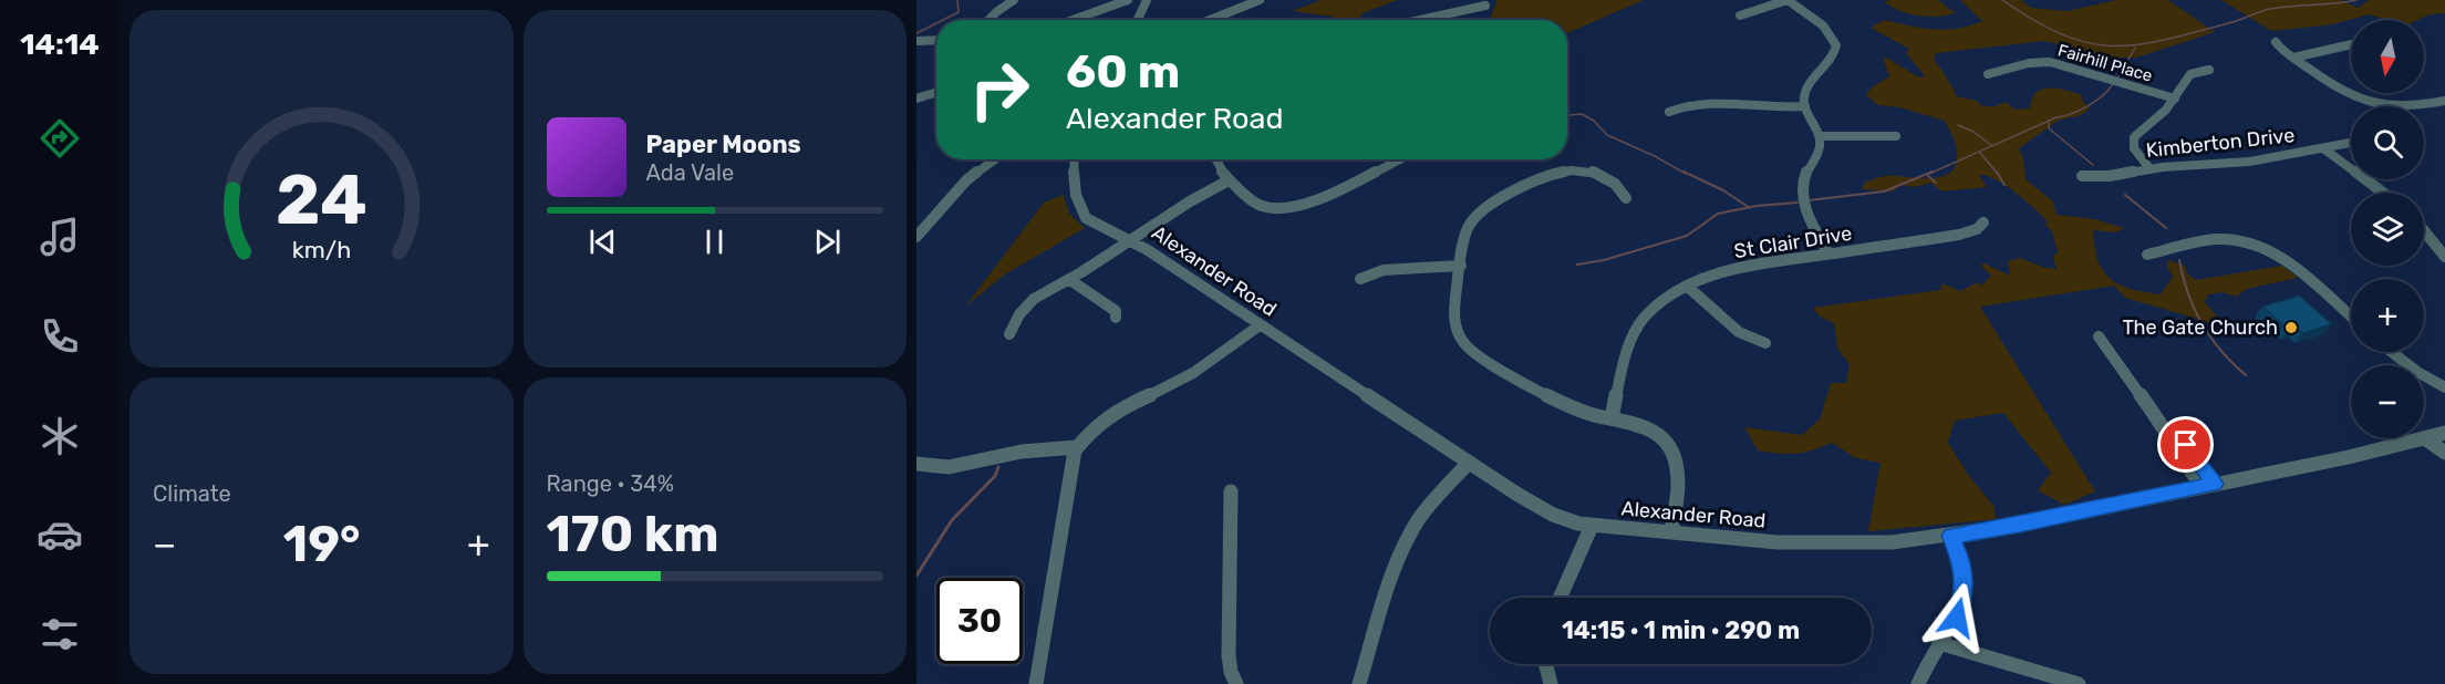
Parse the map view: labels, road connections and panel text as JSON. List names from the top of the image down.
{
  "streets": {
    "street": [
      "Fairhill Place",
      "Kimberton Drive",
      "St Clair Drive",
      "Alexander Road"
    ]
  },
  "places": ["The Gate Church"],
  "north": "bottom",
  "page": {
    "tabs": "14:14",
    "map_buttons": ["+", "−"],
    "turn": ["60 m", "Alexander Road"],
    "song": ["Paper Moons", "Ada Vale"],
    "tile": [
      "Climate",
      ["Range · 34%", "170 km"]
    ],
    "heat": ["−", "19°", "+"],
    "limit": "30",
    "trip": "14:15 · 1 min · 290 m",
    "gauge": ["24", "km/h"]
  }
}
